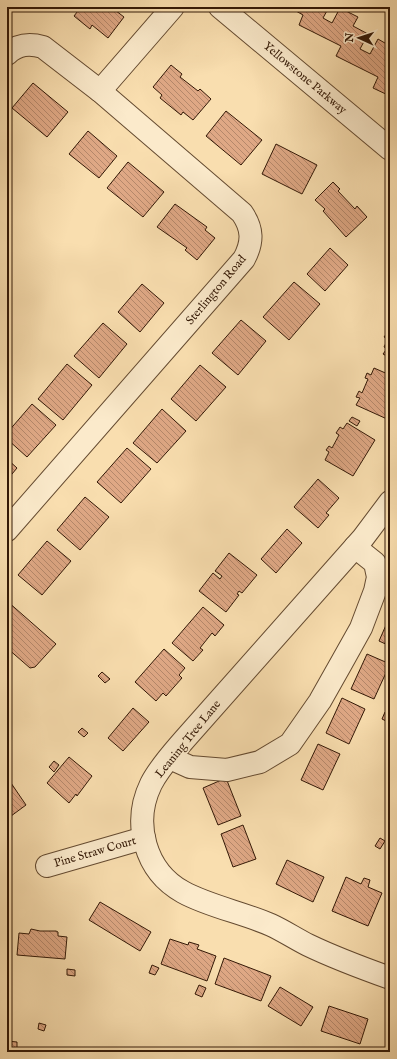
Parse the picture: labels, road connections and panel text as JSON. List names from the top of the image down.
{
  "streets": {
    "street": [
      "Yellowstone Parkway",
      "Sterlington Road",
      "Leaning Tree Lane",
      "Pine Straw Court"
    ]
  },
  "crossings": [
    ["Leaning Tree Lane", "Pine Straw Court"]
  ],
  "north": "left"
}
